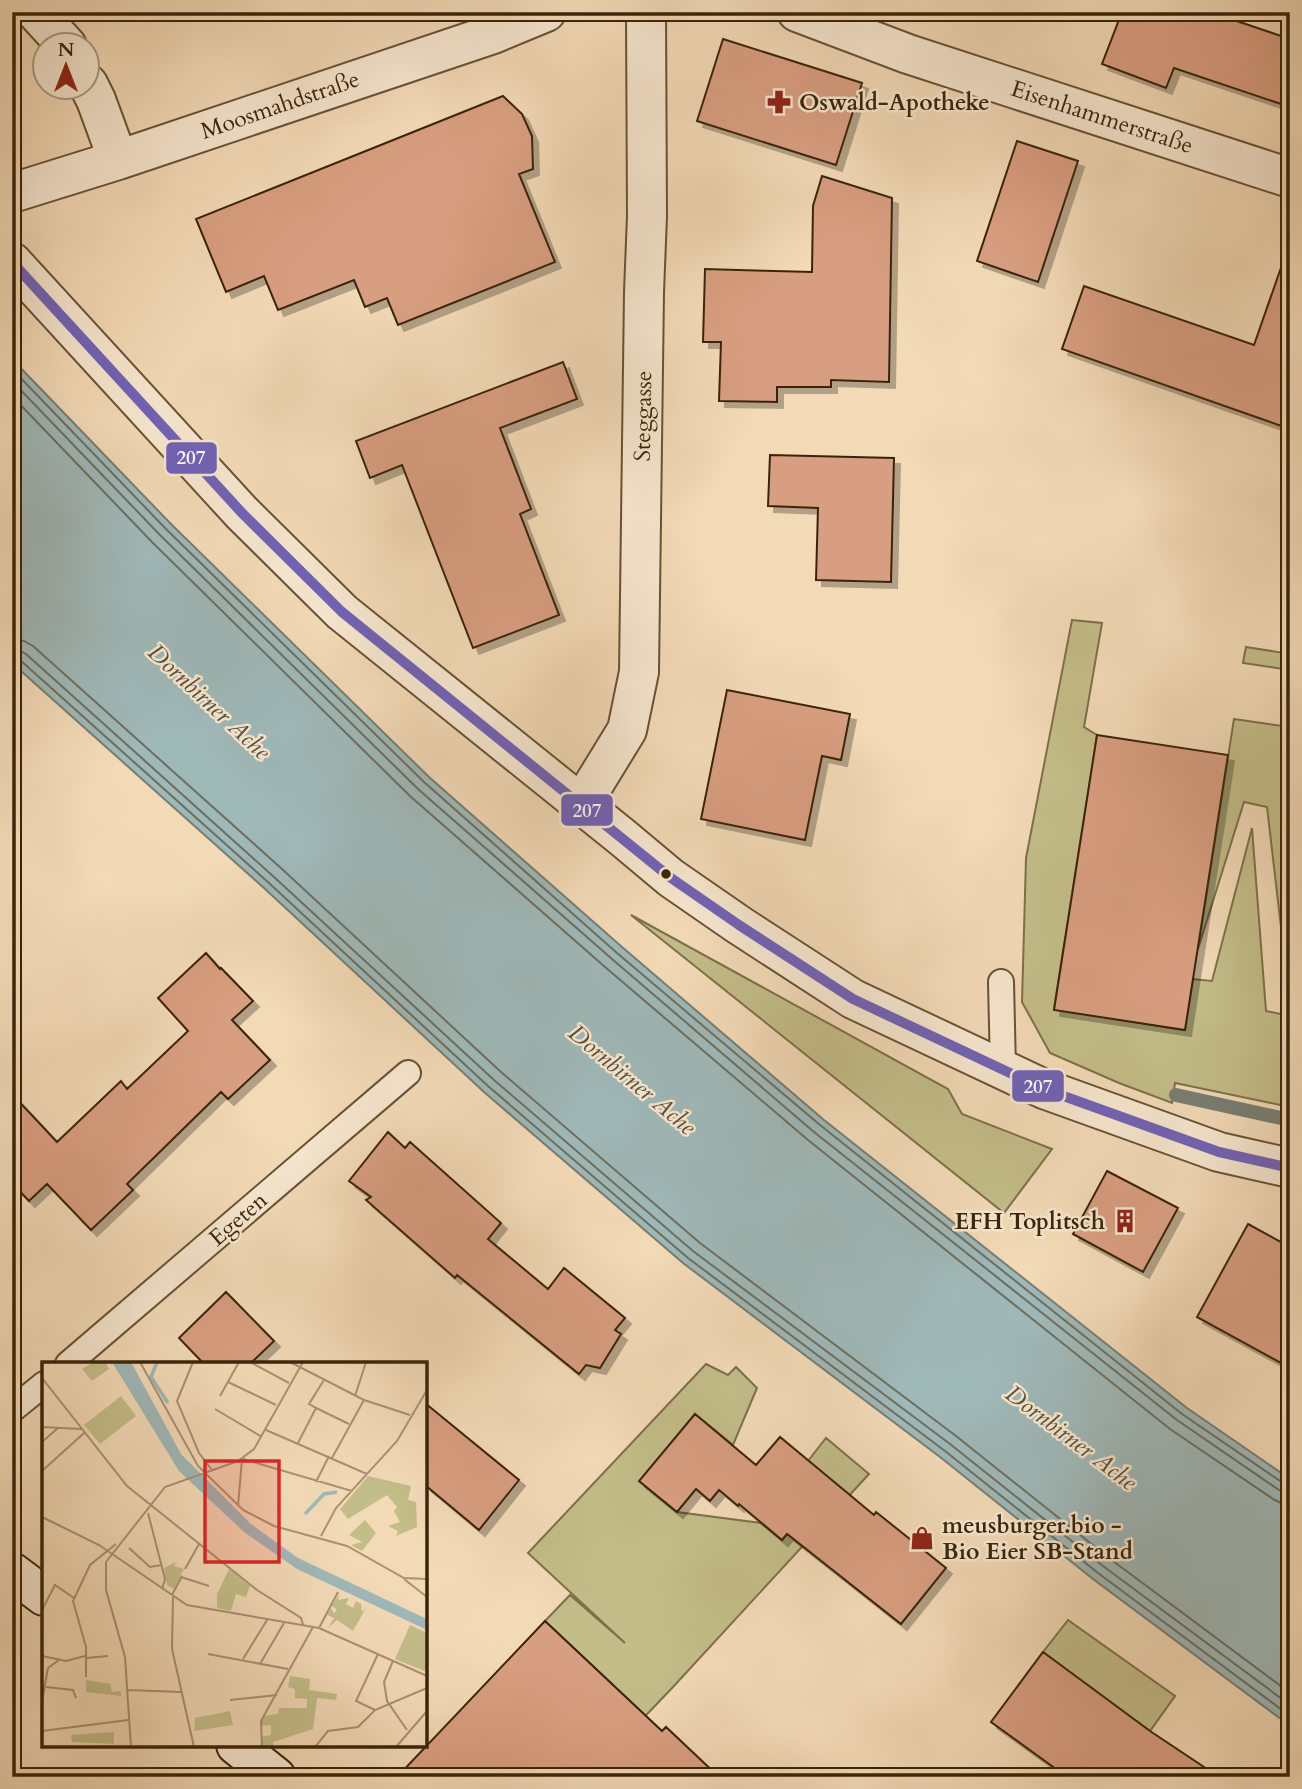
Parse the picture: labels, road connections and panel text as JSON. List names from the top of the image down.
{
  "streets": {
    "street": ["Moosmahdstraße", "Eisenhammerstraße", "Steggasse"],
    "lane": ["Egeten"]
  },
  "water": ["Dornbirner Ache"],
  "places": {
    "pharmacy": ["Oswald-Apotheke"],
    "building": ["EFH Toplitsch"],
    "shop": ["meusburger.bio - Bio Eier SB-Stand"]
  },
  "lines": ["transit line 207"],
  "north": "top"
}
